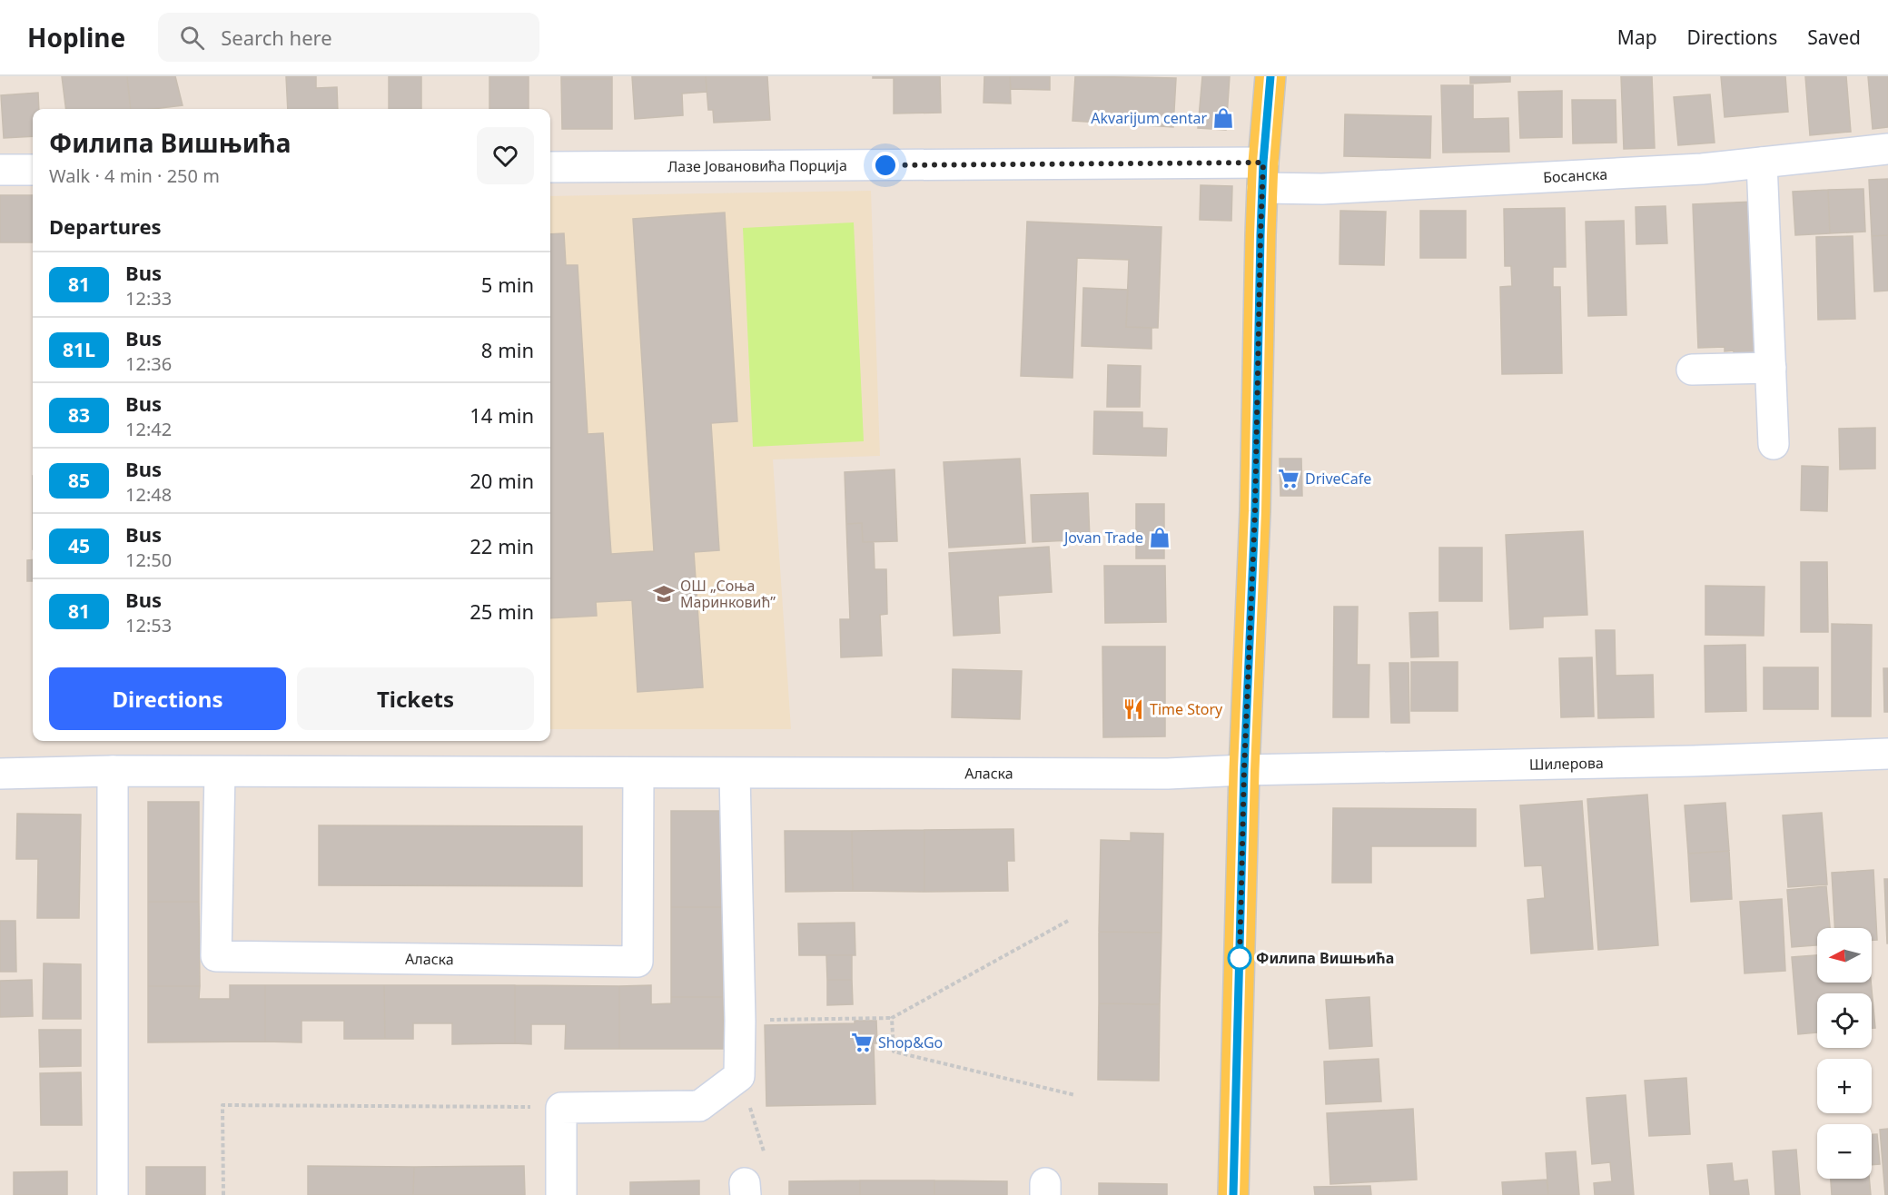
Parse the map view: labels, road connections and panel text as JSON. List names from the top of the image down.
{
  "streets": {
    "street": [
      "Лазе Јовановића Порција",
      "Босанска",
      "Шилерова",
      "Аласка"
    ]
  },
  "crossings": [
    ["Лазе Јовановића Порција", "Босанска"],
    ["Шилерова", "Аласка"]
  ],
  "places": {
    "shop": ["Akvarijum centar", "Jovan Trade"],
    "supermarket": ["DriveCafe", "Shop&Go"],
    "school or university": ["ОШ „Соња Маринковић”"],
    "restaurant": ["Time Story"],
    "other": ["Филипа Вишњића"]
  },
  "lines": ["bus line 81"],
  "north": "left",
  "page": {
    "header": "Hopline",
    "search": "Search here",
    "nav": ["Map", "Directions", "Saved"],
    "heading": [
      ["Филипа Вишњића", "Walk · 4 min · 250 m"],
      "Departures"
    ],
    "list": [
      {
        "mark": "81",
        "name": "Bus",
        "note": "12:33",
        "value": "5 min"
      },
      {
        "mark": "81L",
        "name": "Bus",
        "note": "12:36",
        "value": "8 min"
      },
      {
        "mark": "83",
        "name": "Bus",
        "note": "12:42",
        "value": "14 min"
      },
      {
        "mark": "85",
        "name": "Bus",
        "note": "12:48",
        "value": "20 min"
      },
      {
        "mark": "45",
        "name": "Bus",
        "note": "12:50",
        "value": "22 min"
      },
      {
        "mark": "81",
        "name": "Bus",
        "note": "12:53",
        "value": "25 min"
      }
    ],
    "buttons": ["Directions", "Tickets"],
    "map_buttons": ["+", "−"]
  }
}
